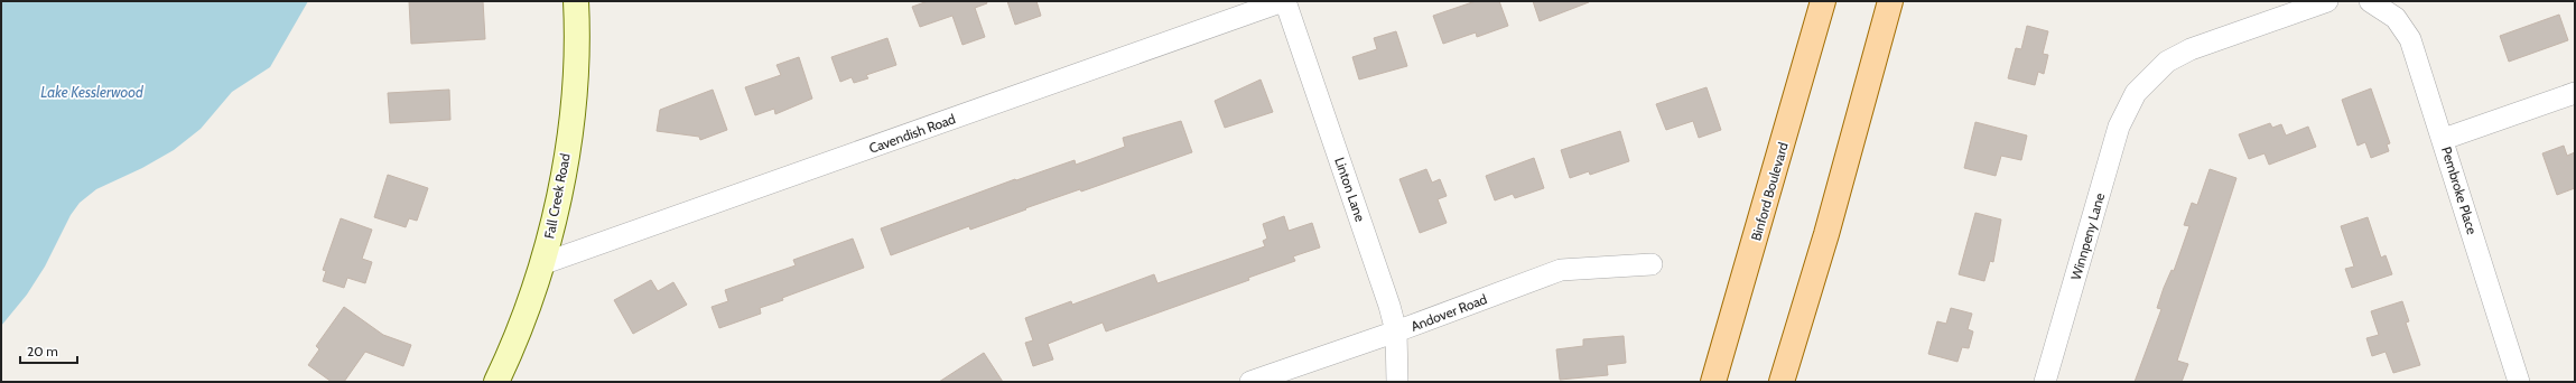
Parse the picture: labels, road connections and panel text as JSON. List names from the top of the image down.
{
  "streets": {
    "main road": ["Binford Boulevard", "Fall Creek Road"],
    "street": [
      "Cavendish Road",
      "Linton Lane",
      "Pembroke Place",
      "Winnpeny Lane",
      "Andover Road"
    ]
  },
  "crossings": [
    ["Cavendish Road", "Linton Lane"],
    ["Cavendish Road", "Fall Creek Road"],
    ["Linton Lane", "Andover Road"]
  ],
  "water": ["Lake Kesslerwood"],
  "scale_bar": "20 m"
}
